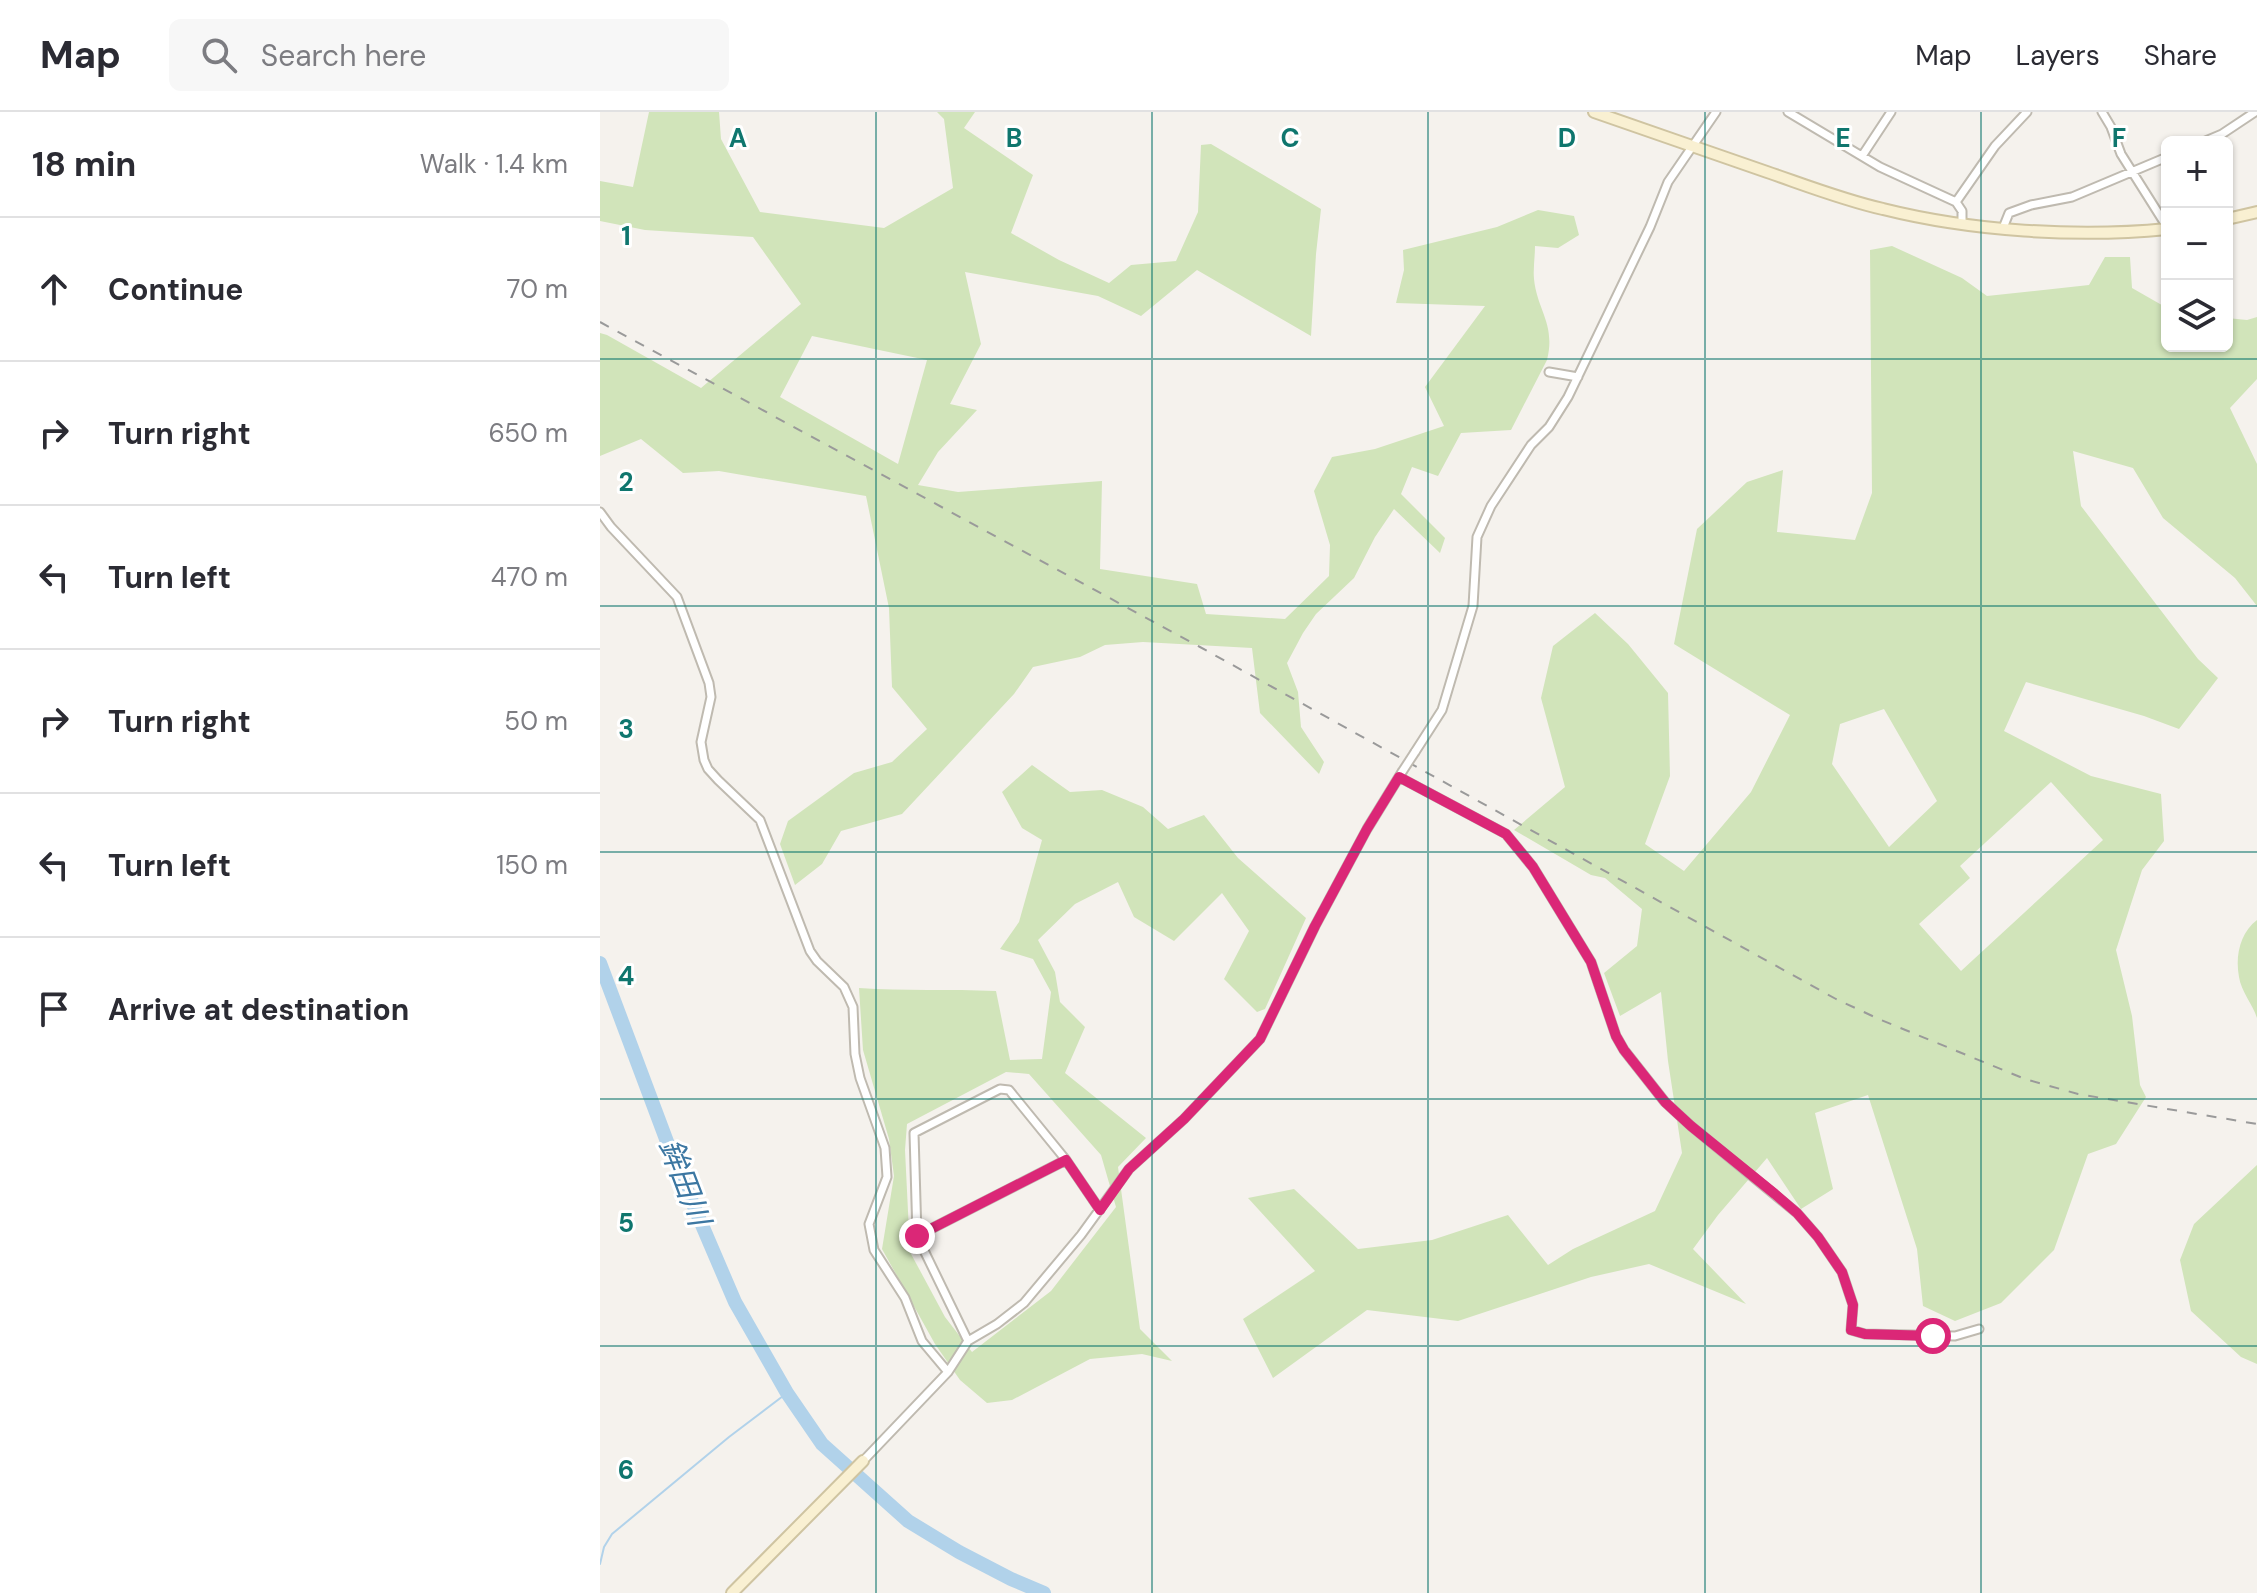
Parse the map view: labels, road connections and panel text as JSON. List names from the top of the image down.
{
  "water": ["鉾田川"],
  "page": {
    "header": "Map",
    "search": "Search here",
    "nav": ["Map", "Layers", "Share"],
    "heading": ["18 min", "Walk · 1.4 km"],
    "map_buttons": ["+", "−"],
    "list": [
      ["Continue", "70 m"],
      ["Turn right", "650 m"],
      ["Turn left", "470 m"],
      ["Turn right", "50 m"],
      ["Turn left", "150 m"],
      "Arrive at destination"
    ]
  },
  "grid": {
    "columns": [
      "A",
      "B",
      "C",
      "D",
      "E",
      "F"
    ],
    "rows": [
      "1",
      "2",
      "3",
      "4",
      "5",
      "6"
    ]
  }
}
